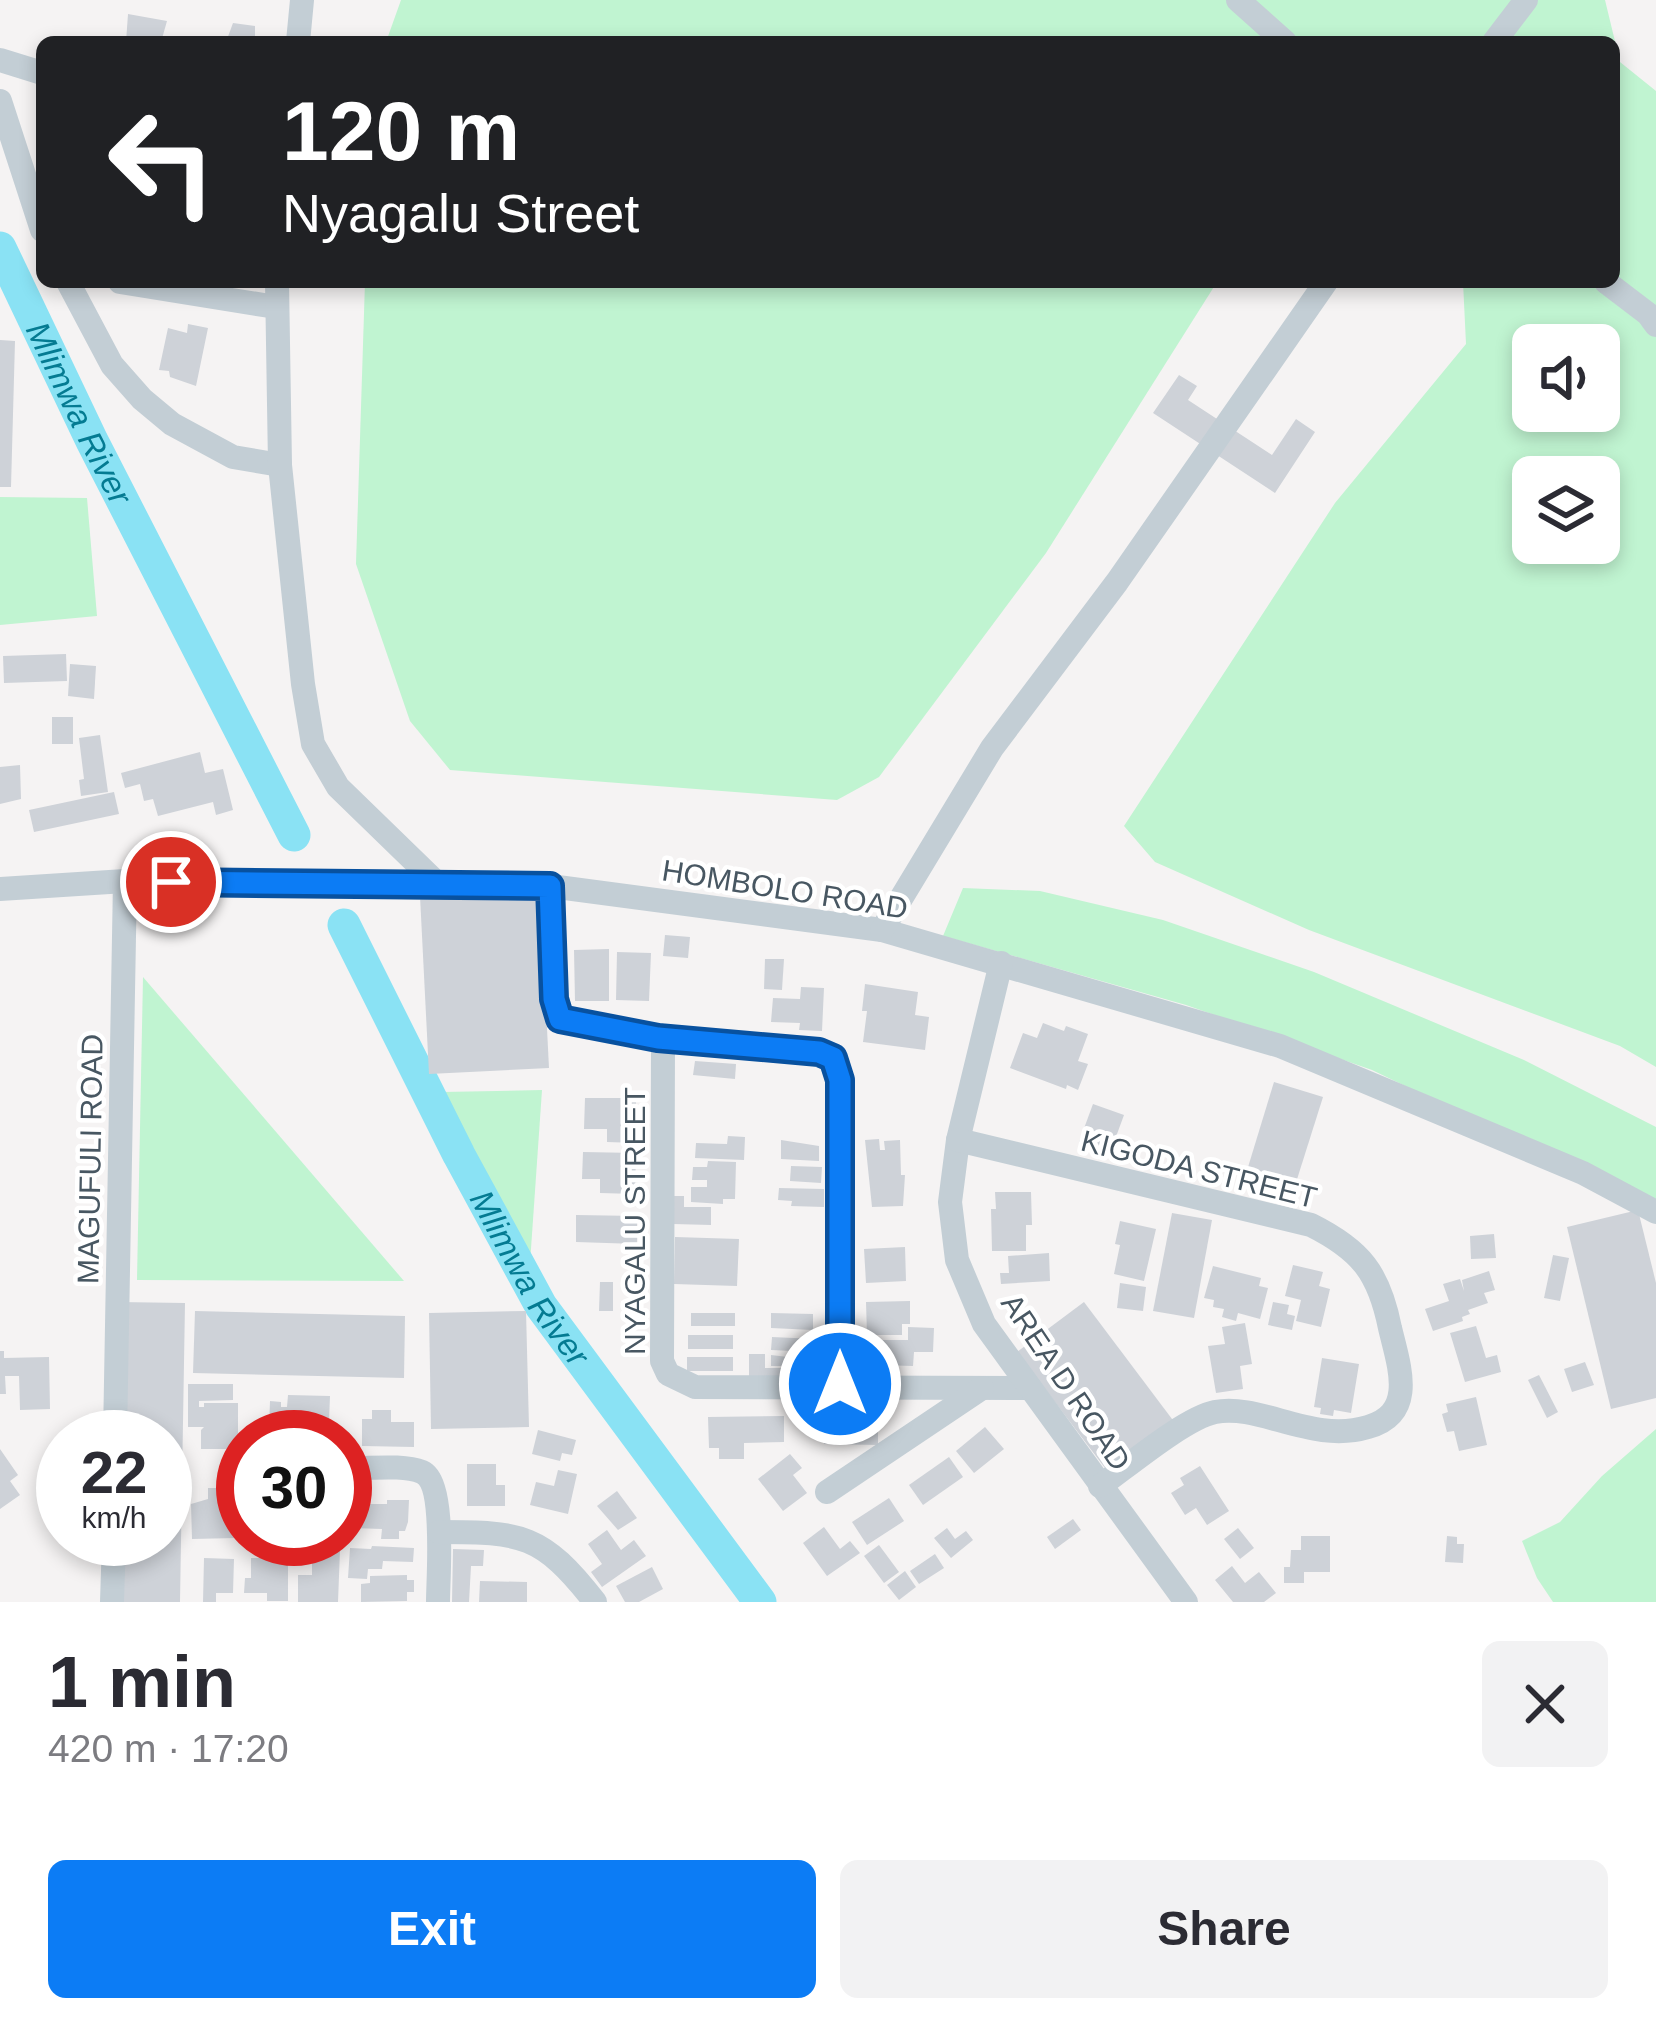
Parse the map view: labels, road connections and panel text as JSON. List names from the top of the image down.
{
  "streets": {
    "street": [
      "HOMBOLO ROAD",
      "MAGUFULI ROAD",
      "KIGODA STREET",
      "NYAGALU STREET",
      "AREA D ROAD"
    ]
  },
  "crossings": [
    ["HOMBOLO ROAD", "MAGUFULI ROAD"],
    ["HOMBOLO ROAD", "AREA D ROAD"],
    ["KIGODA STREET", "AREA D ROAD"],
    ["NYAGALU STREET", "AREA D ROAD"]
  ],
  "water": ["Mlimwa River"],
  "page": {
    "turn": ["120 m", "Nyagalu Street"],
    "speed": "22 km/h",
    "limit": "30",
    "heading": ["1 min", "420 m · 17:20"],
    "buttons": ["Exit", "Share"]
  }
}
